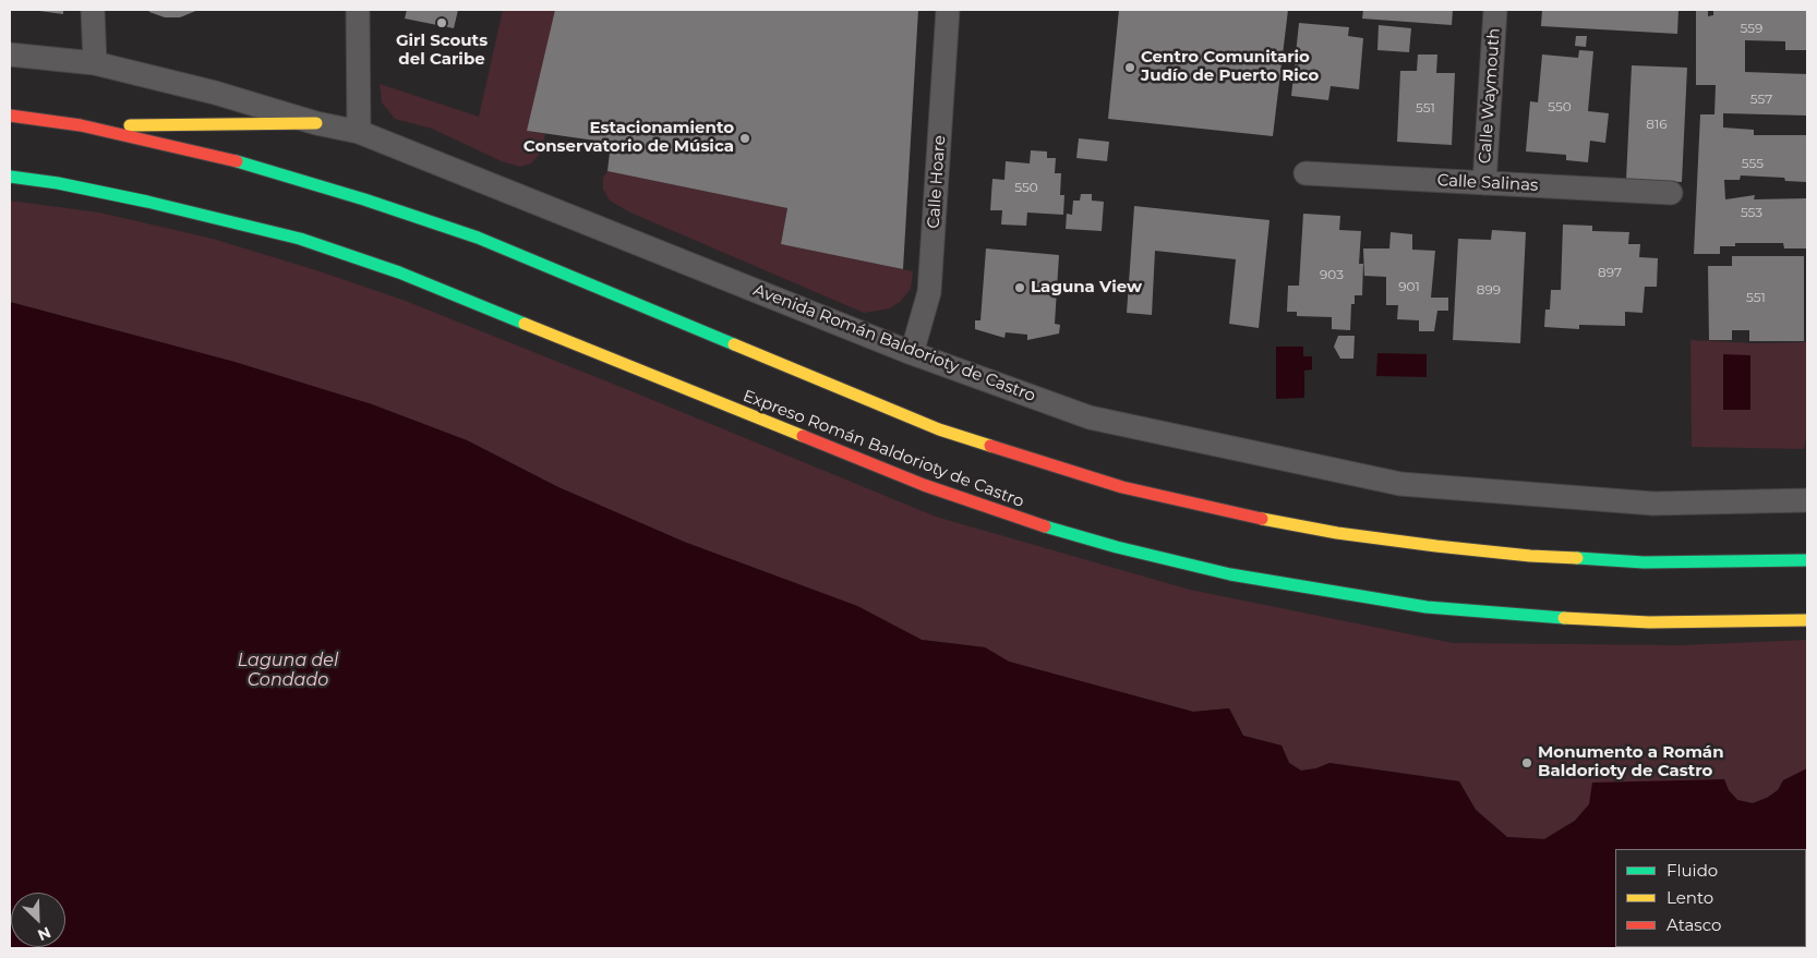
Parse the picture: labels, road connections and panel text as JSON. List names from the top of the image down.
{
  "streets": {
    "highway": ["Expreso Román Baldorioty de Castro"],
    "street": [
      "Calle Waymouth",
      "Calle Hoare",
      "Calle Salinas",
      "Avenida Román Baldorioty de Castro"
    ]
  },
  "crossings": [
    ["Calle Waymouth", "Calle Salinas"],
    ["Calle Hoare", "Avenida Román Baldorioty de Castro"]
  ],
  "water": ["Laguna del Condado"],
  "places": [
    "Girl Scouts del Caribe",
    "Centro Comunitario Judío de Puerto Rico",
    "Estacionamiento Conservatorio de Música",
    "Laguna View",
    "Monumento a Román Baldorioty de Castro"
  ],
  "house_numbers": [
    "559",
    "557",
    "550",
    "551",
    "816",
    "555",
    "550",
    "553",
    "897",
    "903",
    "901",
    "899",
    "551"
  ],
  "legend": ["Fluido", "Lento", "Atasco"],
  "north": "bottom right"
}
